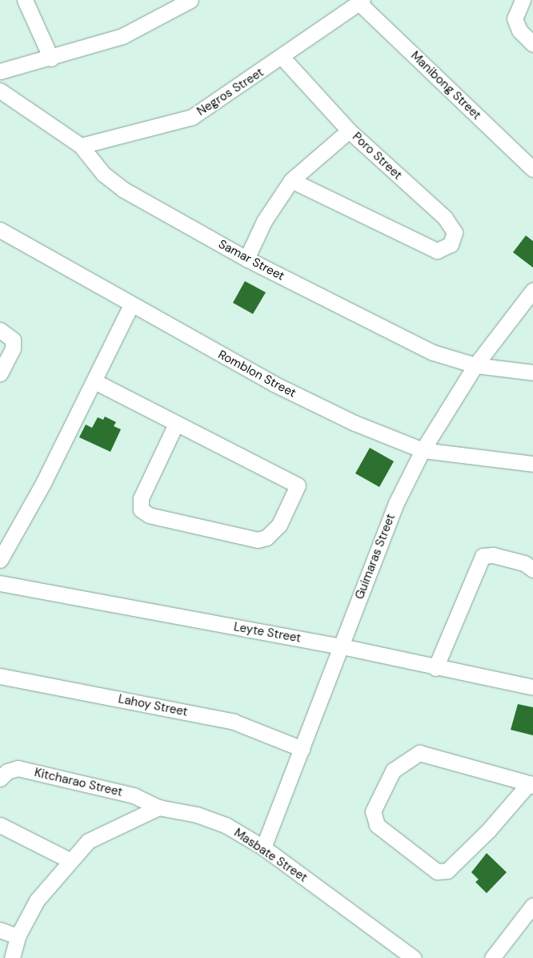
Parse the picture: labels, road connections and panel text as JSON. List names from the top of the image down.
{
  "streets": {
    "street": [
      "Manibong Street",
      "Negros Street",
      "Poro Street",
      "Samar Street",
      "Romblon Street",
      "Guimaras Street",
      "Leyte Street",
      "Lahoy Street",
      "Kitcharao Street",
      "Masbate Street"
    ]
  },
  "crossings": [
    ["Manibong Street", "Negros Street"],
    ["Negros Street", "Poro Street"],
    ["Negros Street", "Samar Street"],
    ["Samar Street", "Guimaras Street"],
    ["Romblon Street", "Guimaras Street"],
    ["Guimaras Street", "Leyte Street"],
    ["Guimaras Street", "Lahoy Street"],
    ["Guimaras Street", "Masbate Street"],
    ["Kitcharao Street", "Masbate Street"]
  ]
}
